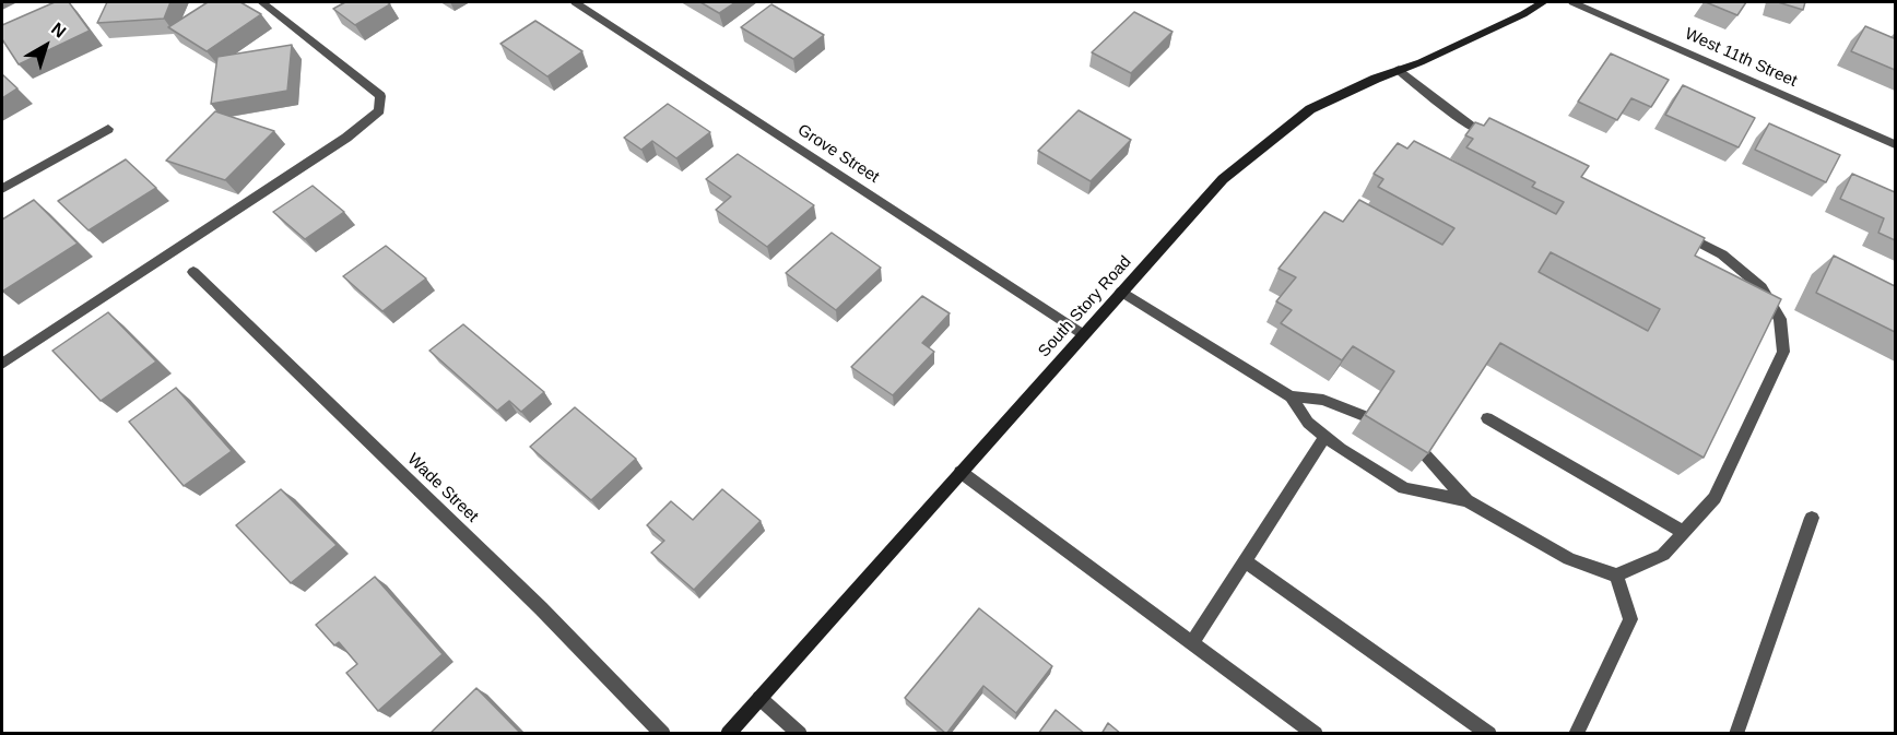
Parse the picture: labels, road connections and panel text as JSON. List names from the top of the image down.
{
  "streets": {
    "main road": ["South Story Road"],
    "street": ["West 11th Street", "Grove Street", "Wade Street"]
  },
  "crossings": [
    ["Grove Street", "South Story Road"]
  ],
  "north": "top right"
}
